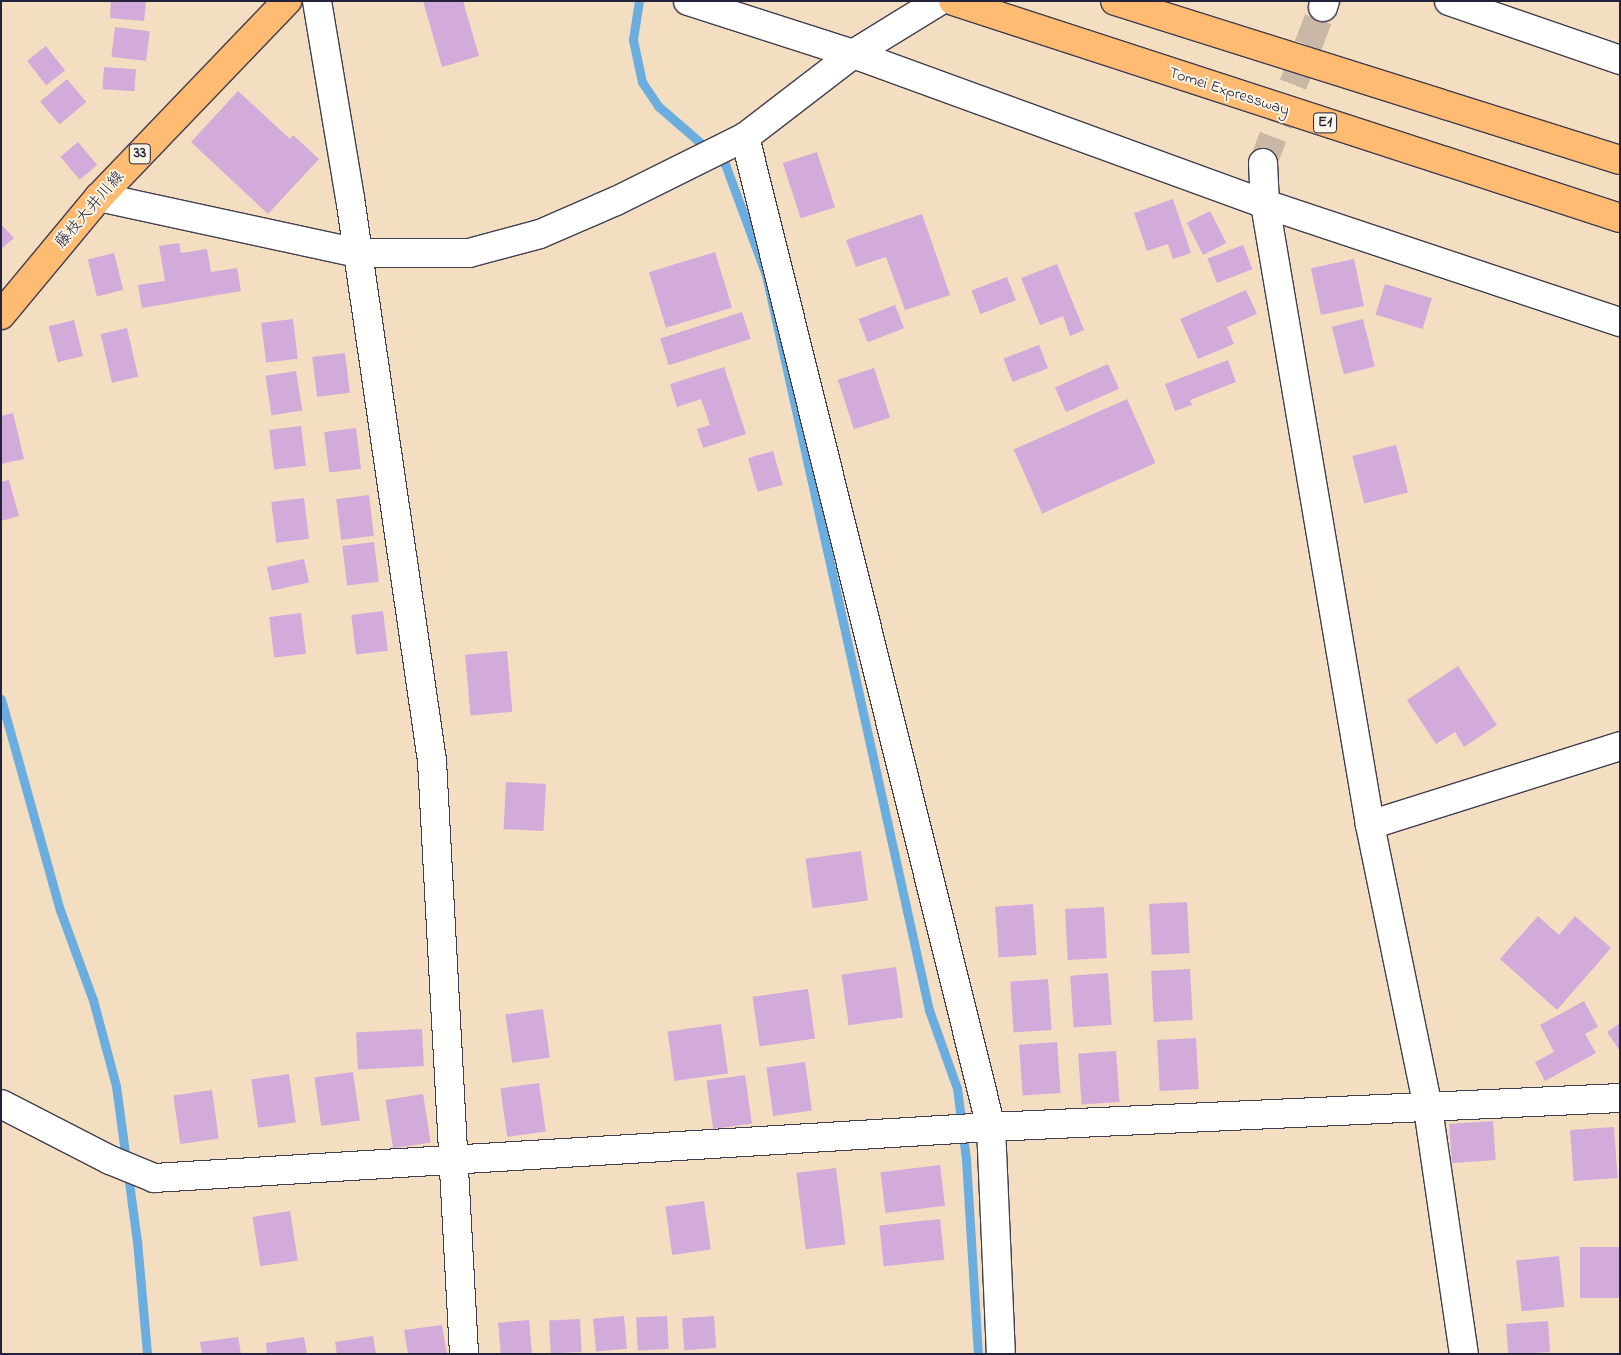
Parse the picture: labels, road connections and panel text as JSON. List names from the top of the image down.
{
  "streets": {
    "main road": [
      "Tomei Expressway",
      "E1",
      "33",
      "藤枝大井川線"
    ]
  }
}
